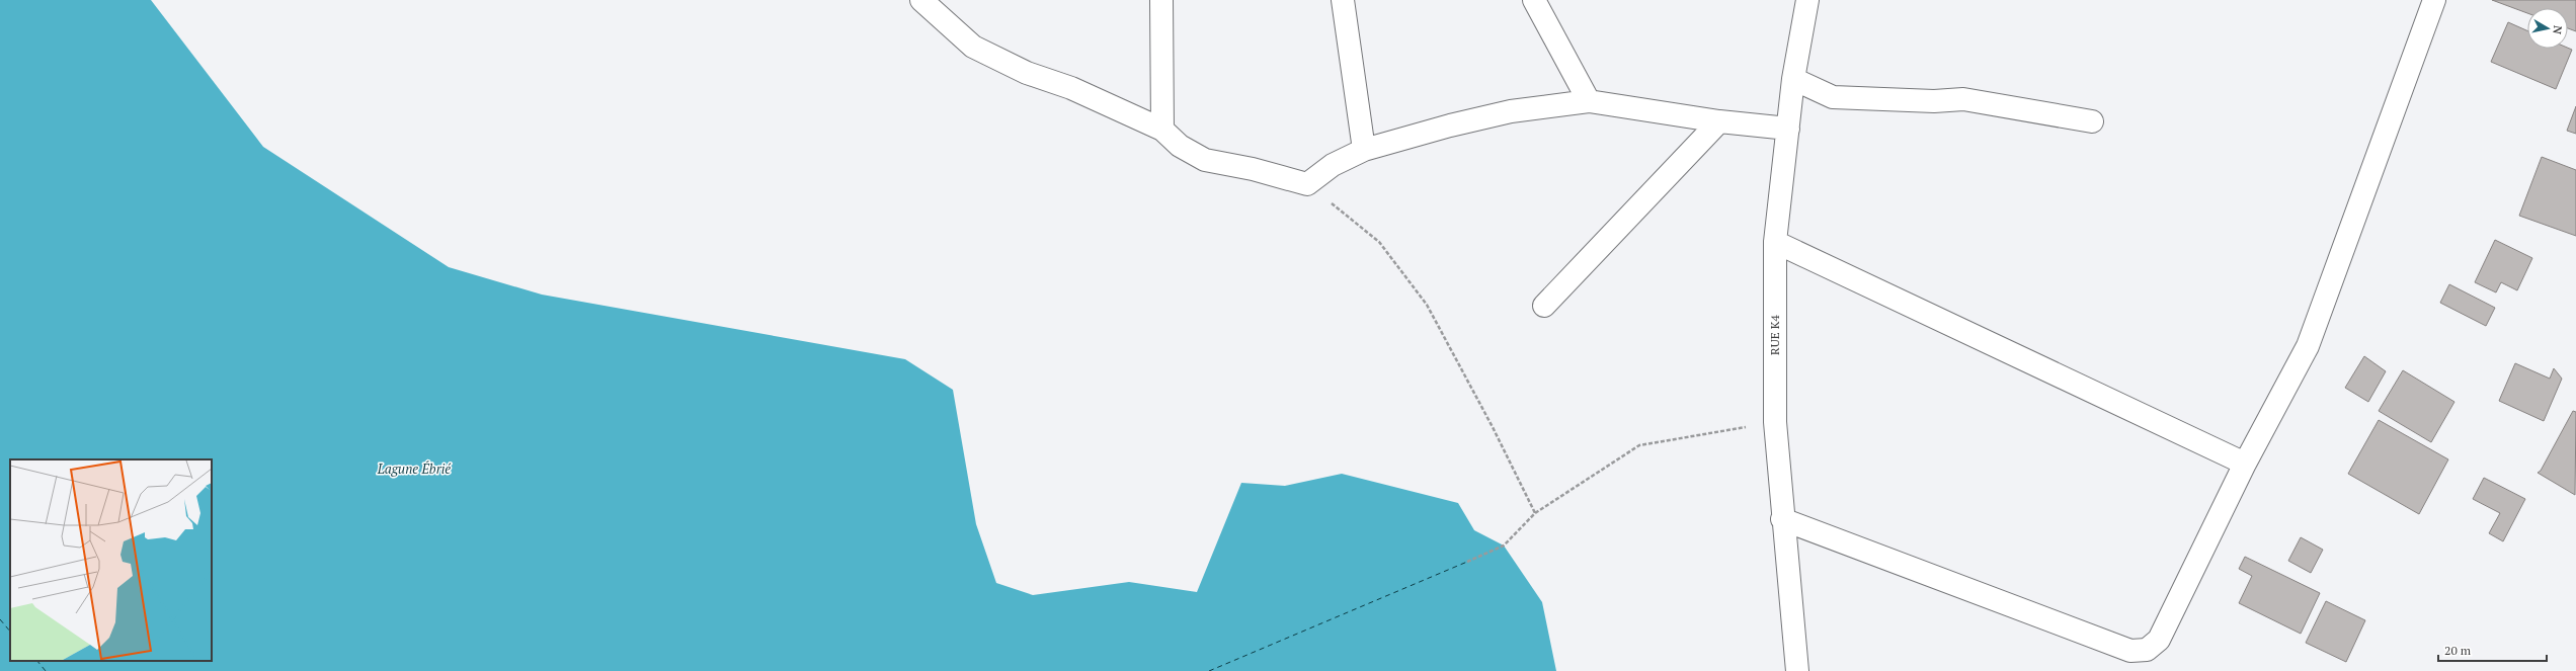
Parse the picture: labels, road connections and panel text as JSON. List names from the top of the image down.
{
  "streets": {
    "street": ["RUE K4"]
  },
  "water": ["Lagune Ébrié"],
  "scale_bar": "20 m",
  "north": "right"
}
